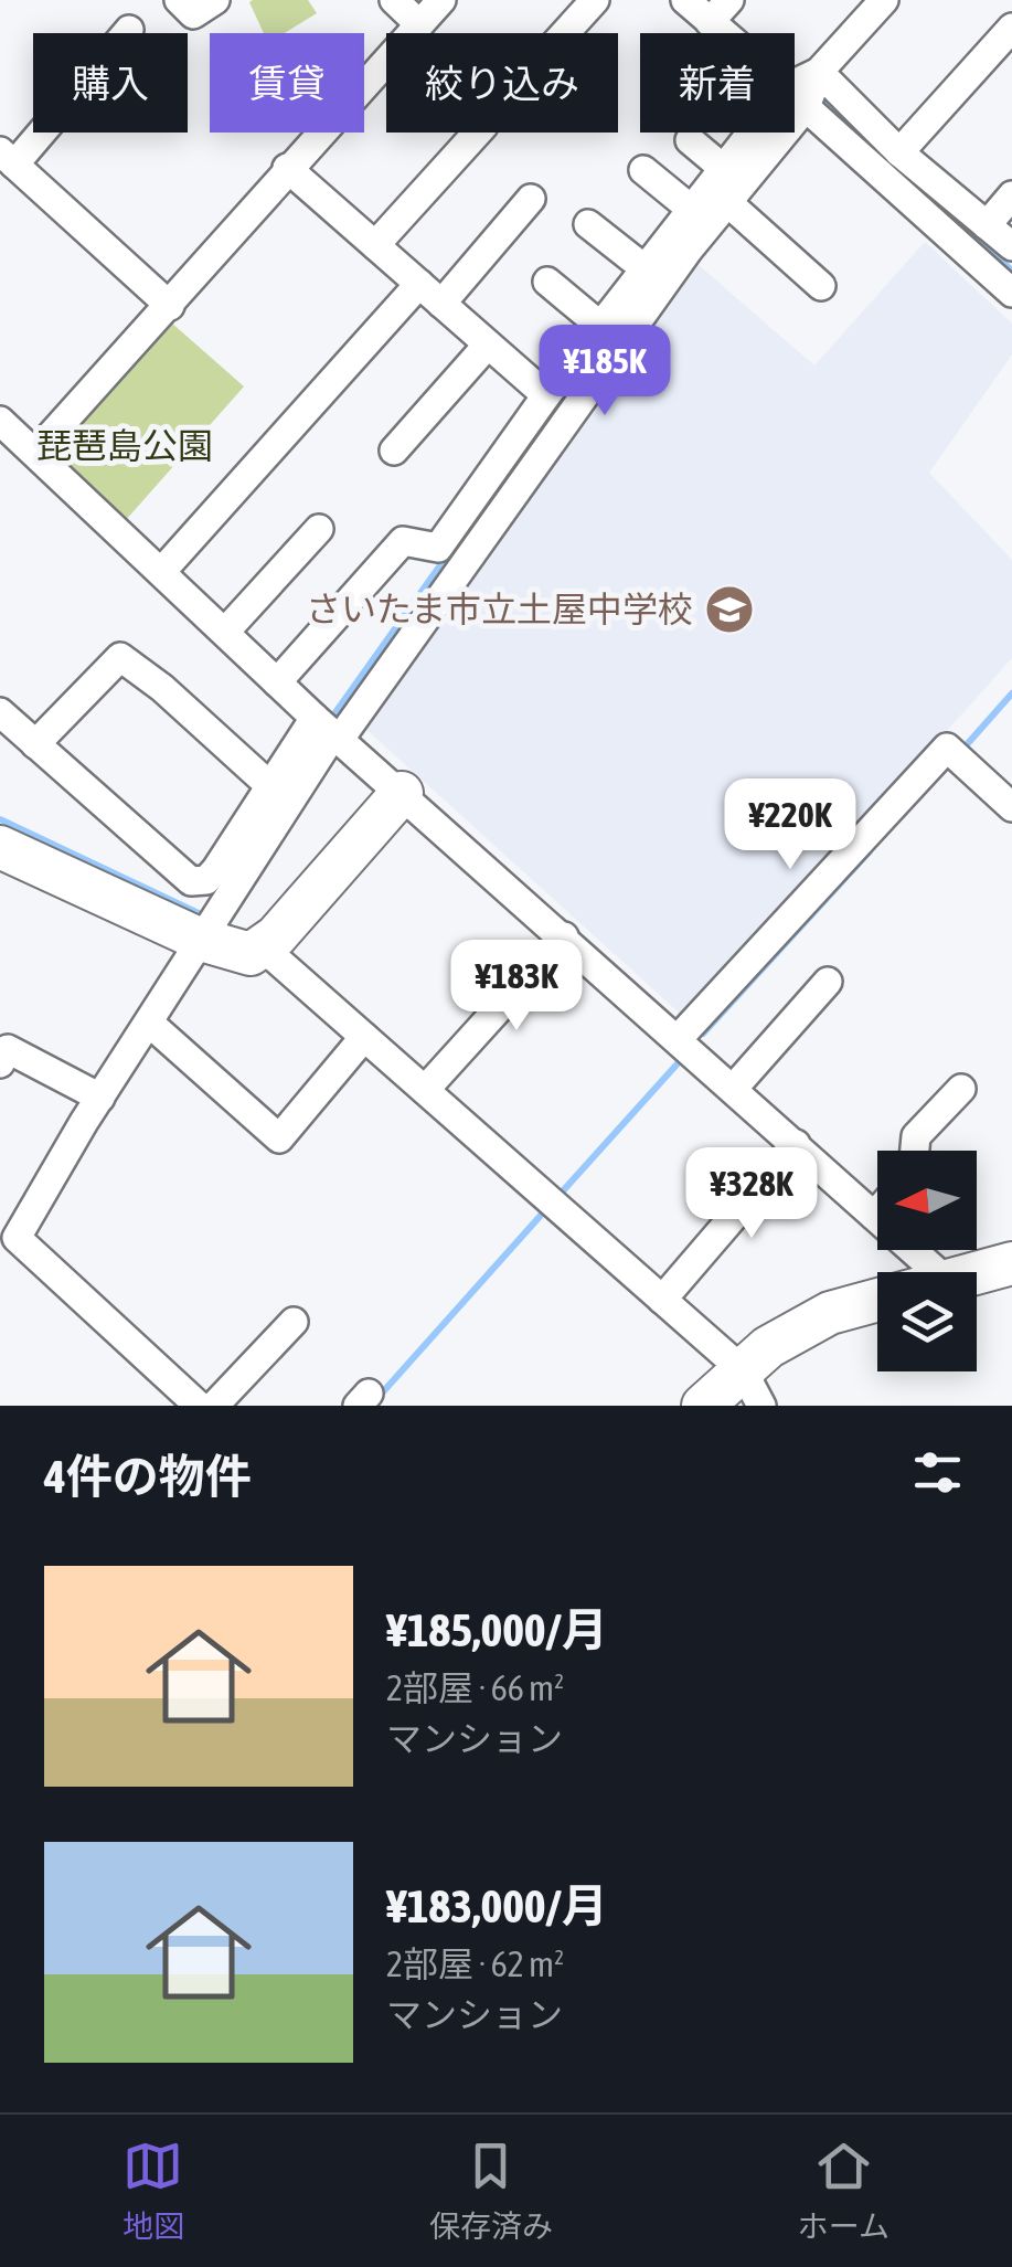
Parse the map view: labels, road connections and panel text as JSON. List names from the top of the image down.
{
  "parks": ["琵琶島公園"],
  "places": {
    "school or university": ["さいたま市立土屋中学校"]
  },
  "north": "left",
  "page": {
    "chip": [
      "購入",
      "賃貸",
      "絞り込み",
      "新着"
    ],
    "price": [
      "¥185K",
      "¥220K",
      "¥183K",
      "¥328K"
    ],
    "heading": "4件の物件",
    "list": [
      {
        "name": "¥185,000/月",
        "note": "2部屋 · 66 m² · マンション"
      },
      {
        "name": "¥183,000/月",
        "note": "2部屋 · 62 m² · マンション"
      }
    ],
    "tabs": ["地図", "保存済み", "ホーム"]
  }
}
